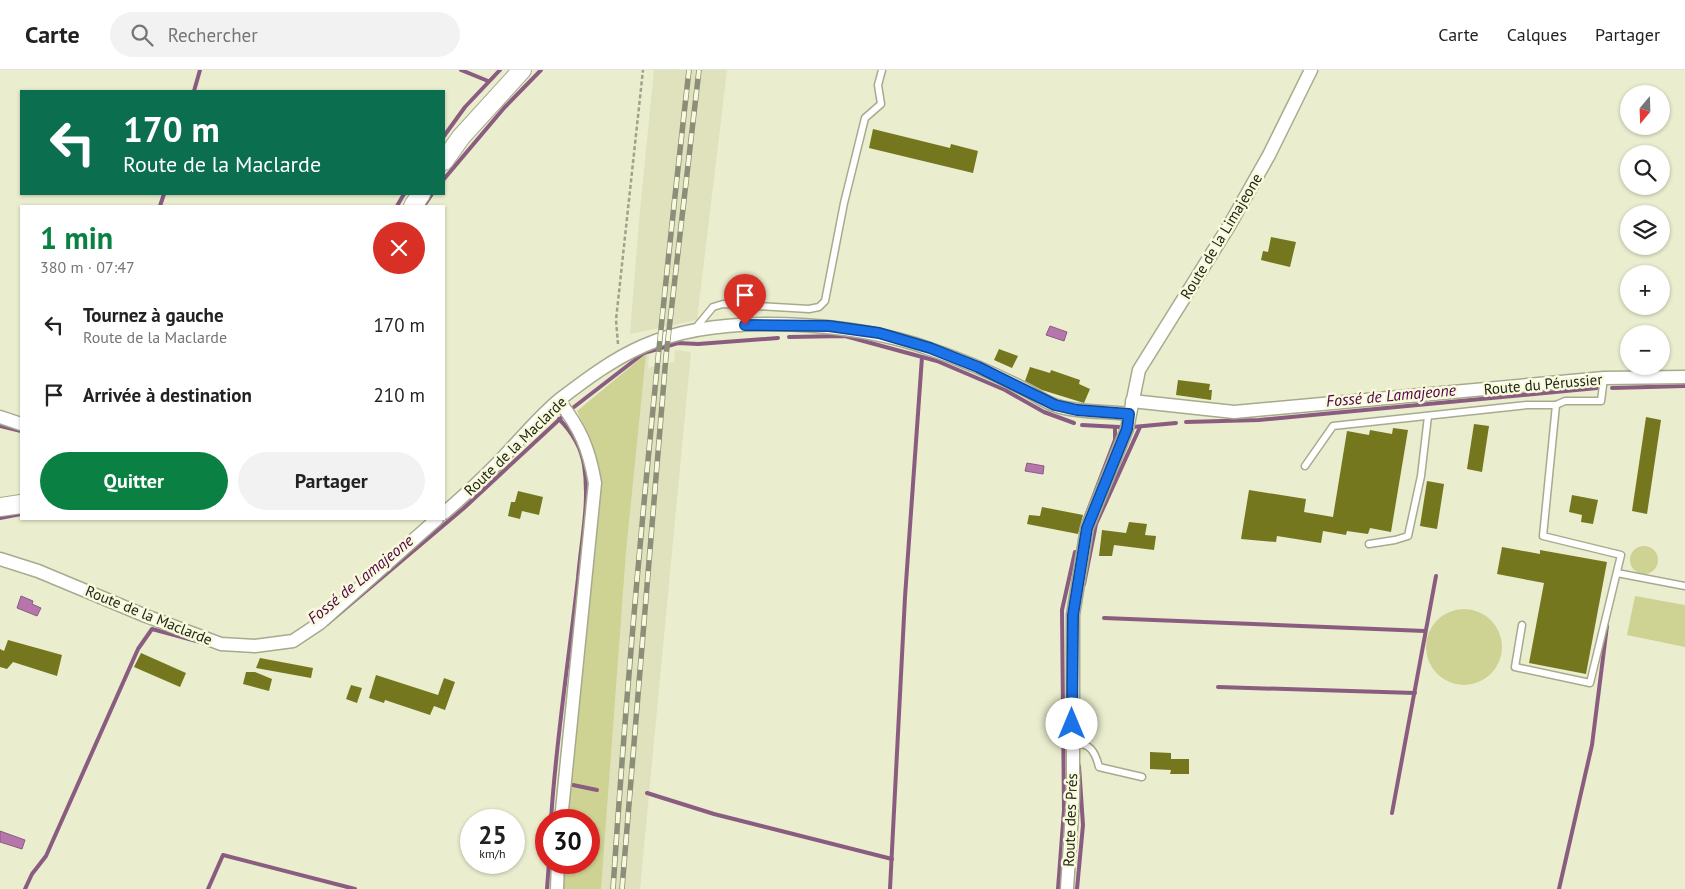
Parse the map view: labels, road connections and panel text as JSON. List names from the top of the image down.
{
  "streets": {
    "street": [
      "Route de la Limajeone",
      "Route du Pérussier",
      "Route de la Maclarde",
      "Route des Prés"
    ]
  },
  "crossings": [
    ["Route de la Limajeone", "Route du Pérussier"],
    ["Route de la Limajeone", "Route de la Maclarde"],
    ["Route de la Limajeone", "Route des Prés"],
    ["Route du Pérussier", "Route de la Maclarde"],
    ["Route du Pérussier", "Route des Prés"],
    ["Route de la Maclarde", "Route des Prés"]
  ],
  "water": ["Fossé de Lamajeone"],
  "north": "bottom",
  "page": {
    "header": "Carte",
    "search": "Rechercher",
    "nav": ["Carte", "Calques", "Partager"],
    "map_buttons": ["+", "−"],
    "turn": ["170 m", "Route de la Maclarde"],
    "heading": ["1 min", "380 m · 07:47"],
    "list": [
      {
        "name": "Tournez à gauche",
        "note": "Route de la Maclarde",
        "value": "170 m"
      },
      {
        "name": "Arrivée à destination",
        "value": "210 m"
      }
    ],
    "buttons": ["Quitter", "Partager"],
    "speed": "25 km/h",
    "limit": "30"
  }
}
